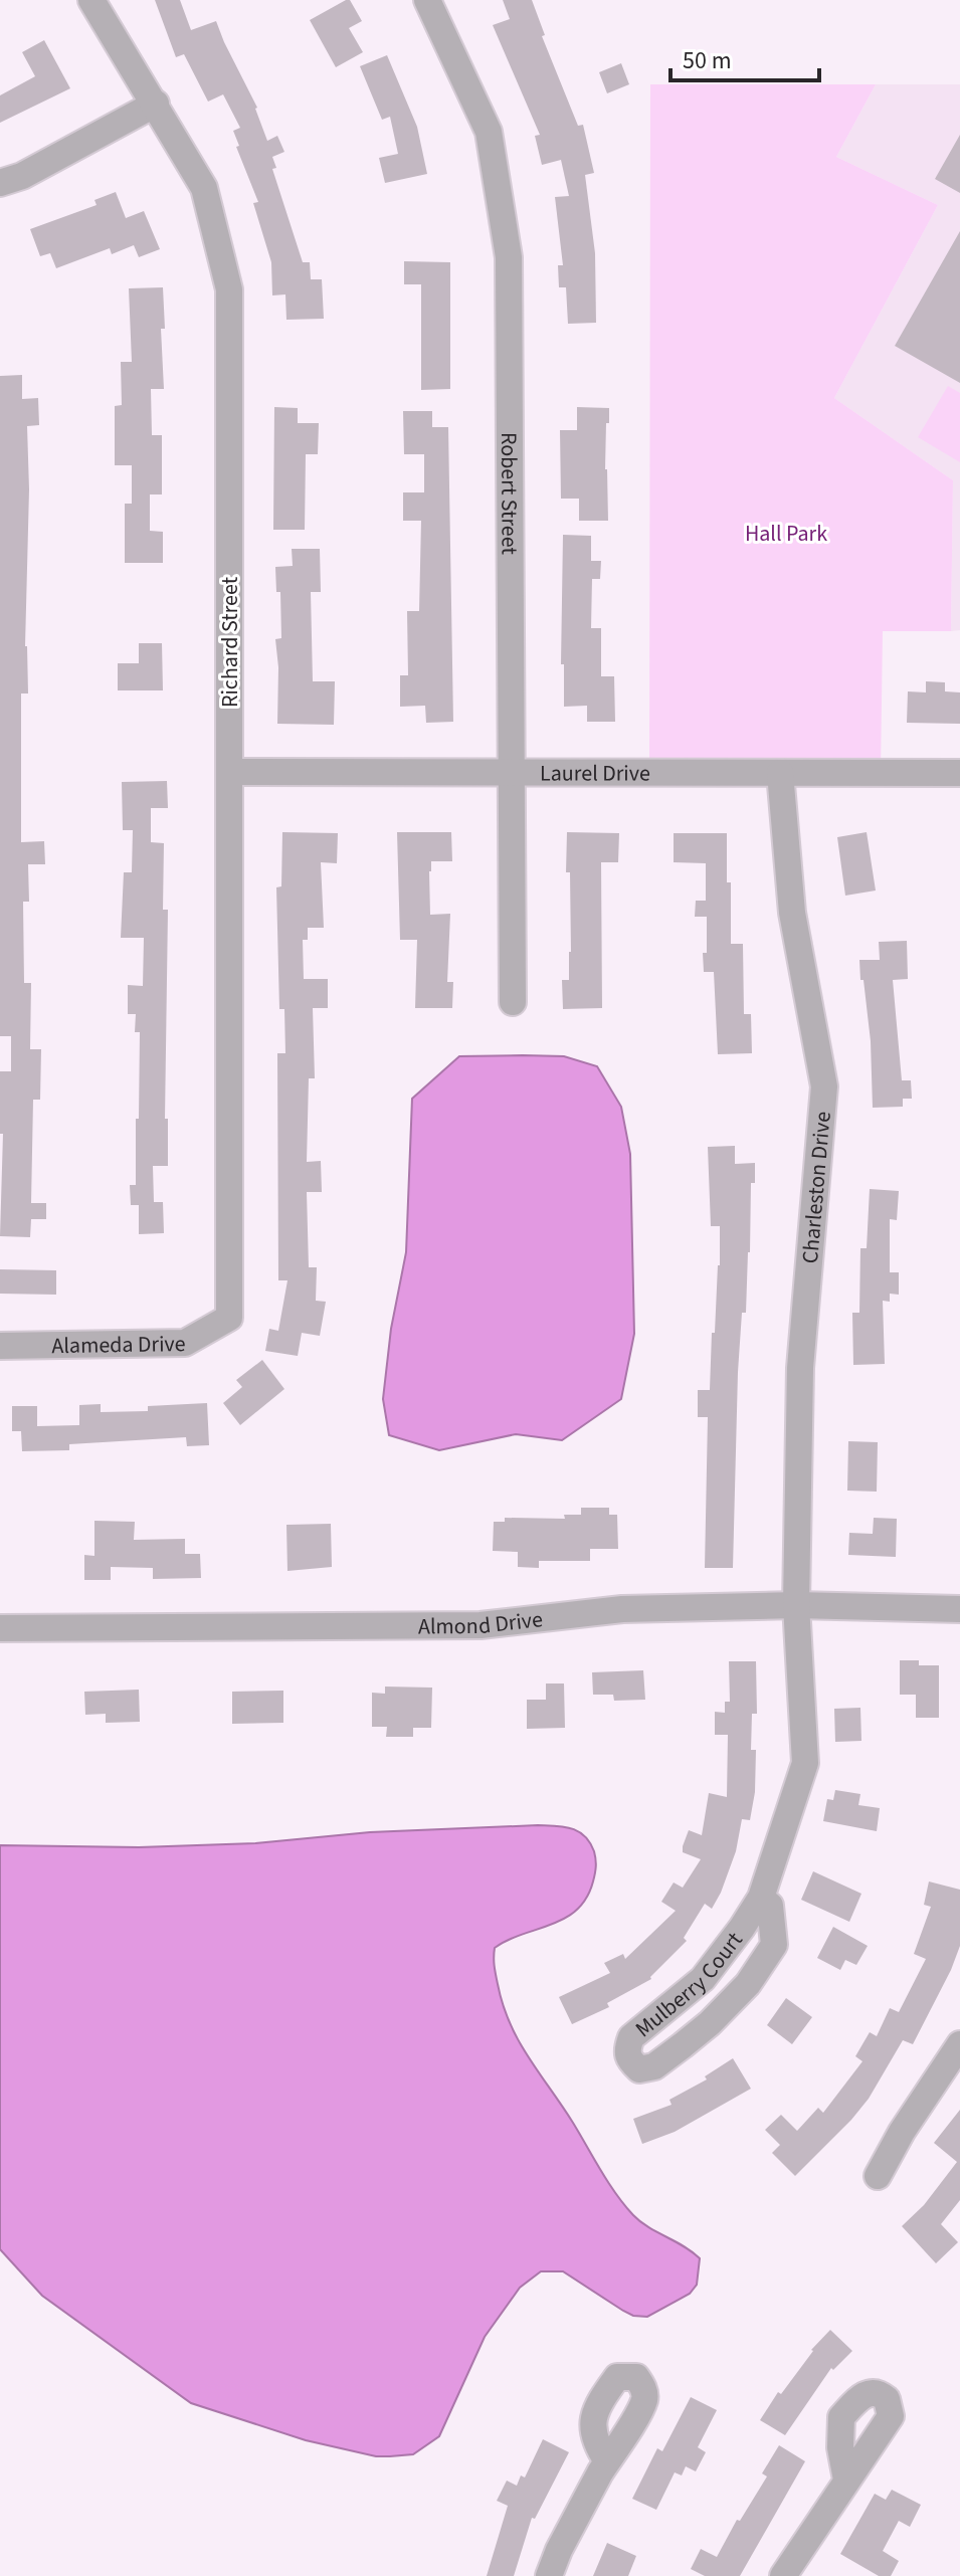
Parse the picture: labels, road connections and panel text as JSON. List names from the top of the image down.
{
  "streets": {
    "street": [
      "Robert Street",
      "Richard Street",
      "Laurel Drive",
      "Charleston Drive",
      "Alameda Drive",
      "Almond Drive",
      "Mulberry Court"
    ]
  },
  "crossings": [
    ["Robert Street", "Laurel Drive"],
    ["Richard Street", "Laurel Drive"],
    ["Richard Street", "Alameda Drive"],
    ["Laurel Drive", "Charleston Drive"],
    ["Charleston Drive", "Almond Drive"],
    ["Charleston Drive", "Mulberry Court"],
    ["Almond Drive", "Mulberry Court"]
  ],
  "parks": ["Hall Park"],
  "scale_bar": "50 m"
}
